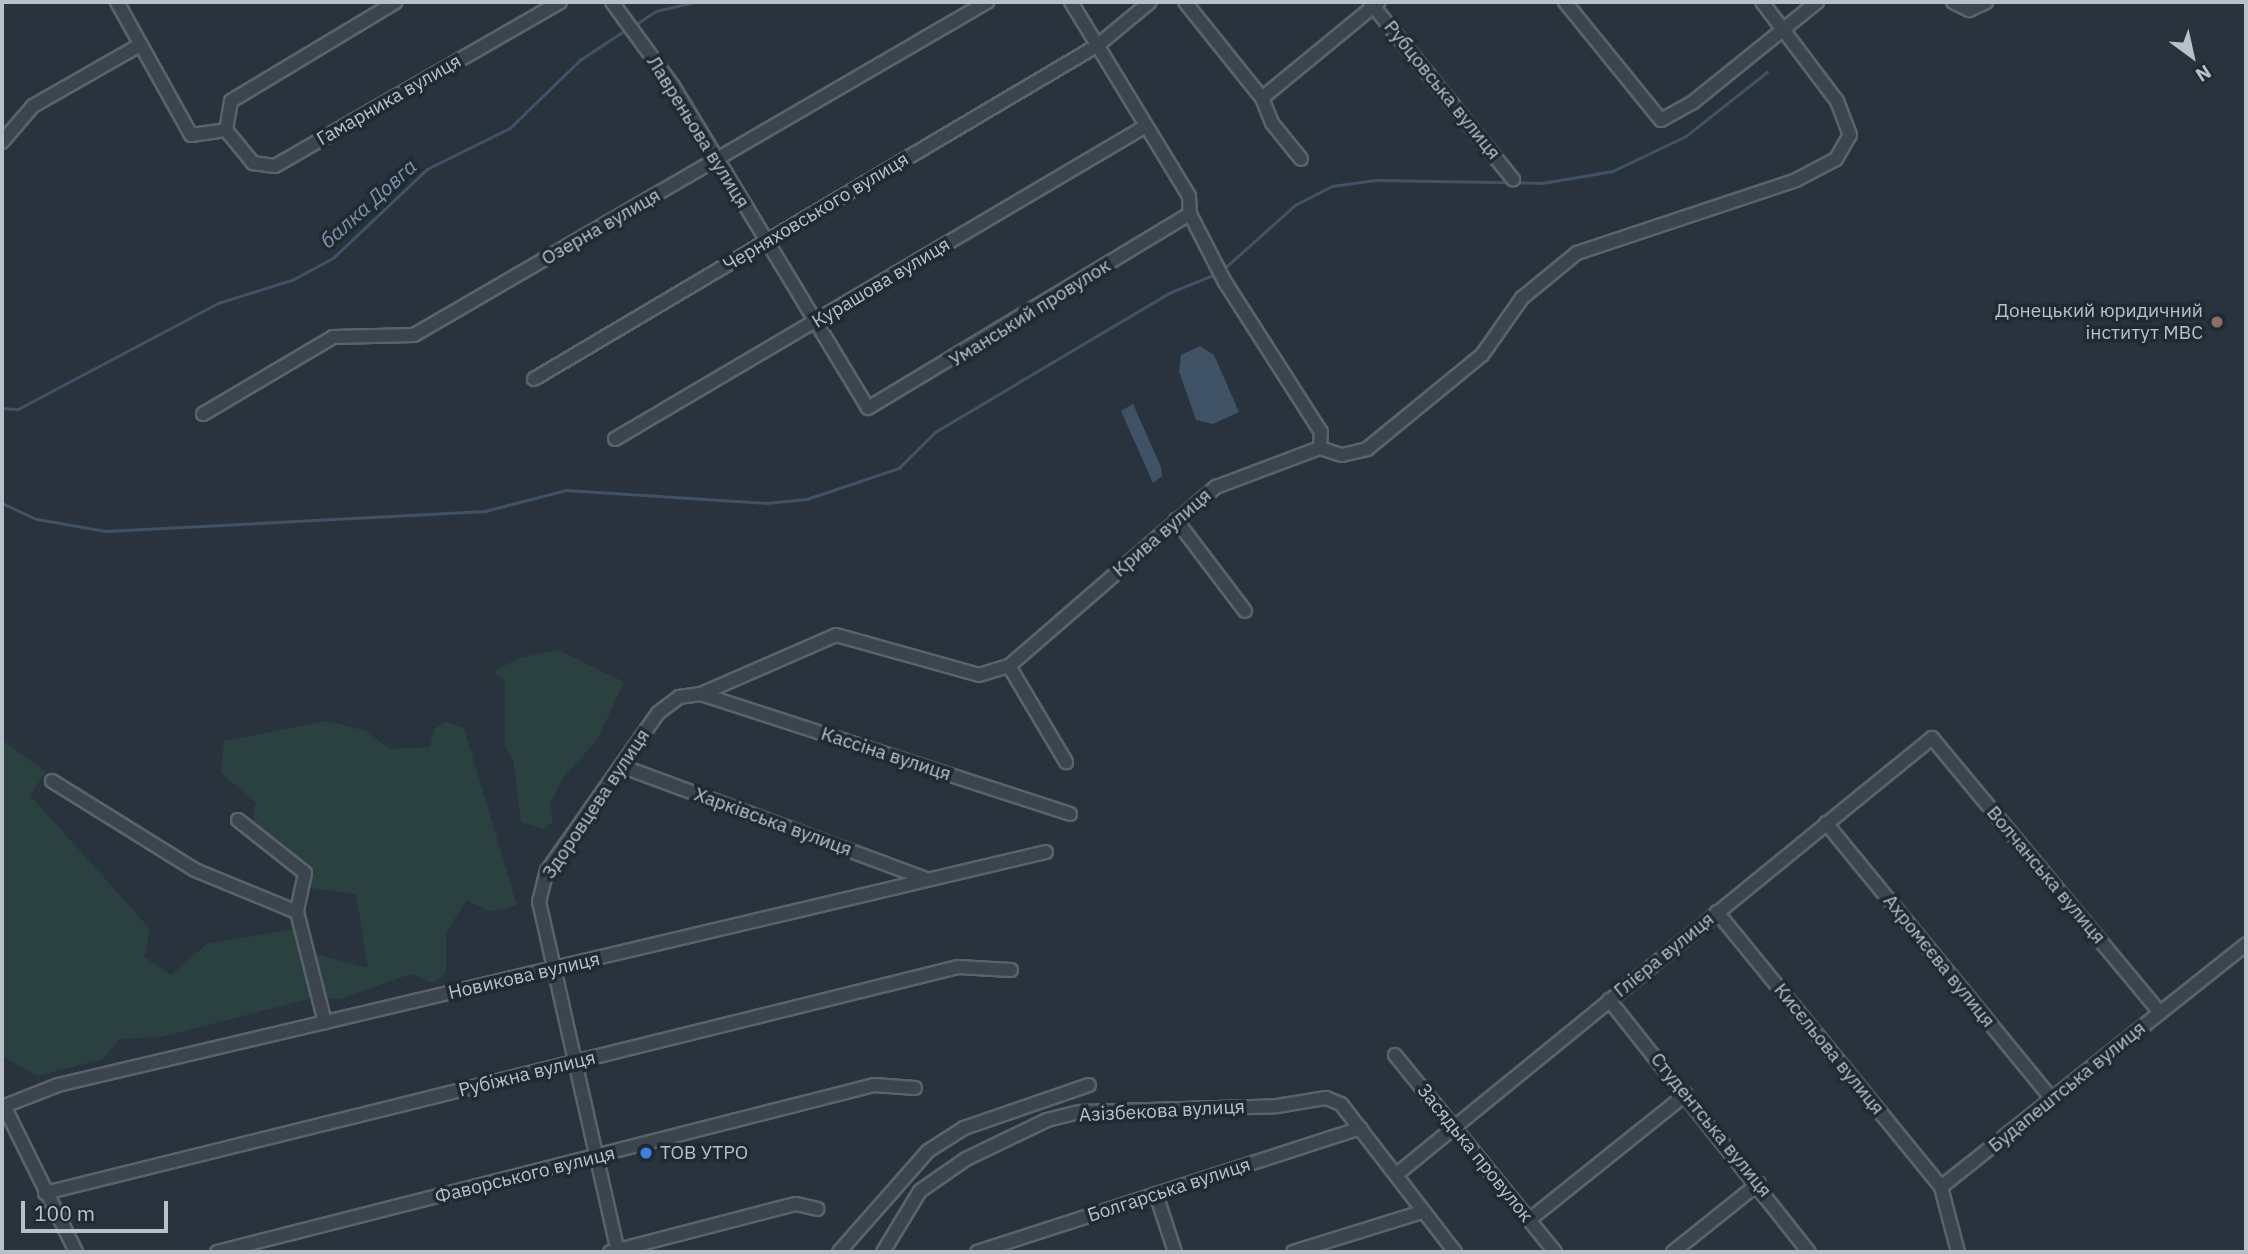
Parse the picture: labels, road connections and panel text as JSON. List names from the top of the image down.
{
  "streets": {
    "street": [
      "Рубцовська вулиця",
      "Гамарника вулиця",
      "Лавреньова вулиця",
      "Черняховського вулиця",
      "Озерна вулиця",
      "Курашова вулиця",
      "Уманський провулок",
      "Крива вулиця",
      "Кассіна вулиця",
      "Здоровцева вулиця",
      "Харківська вулиця",
      "Волчанська вулиця",
      "Глієра вулиця",
      "Ахромєєва вулиця",
      "Новикова вулиця",
      "Кисєльова вулиця",
      "Рубіжна вулиця",
      "Будапештська вулиця",
      "Азізбекова вулиця",
      "Студентська вулиця",
      "Засядька провулок",
      "Фаворського вулиця",
      "Болгарська вулиця"
    ]
  },
  "crossings": [
    ["Лавреньова вулиця", "Черняховського вулиця"],
    ["Лавреньова вулиця", "Озерна вулиця"],
    ["Лавреньова вулиця", "Курашова вулиця"],
    ["Лавреньова вулиця", "Уманський провулок"],
    ["Крива вулиця", "Здоровцева вулиця"],
    ["Кассіна вулиця", "Здоровцева вулиця"],
    ["Здоровцева вулиця", "Харківська вулиця"],
    ["Здоровцева вулиця", "Новикова вулиця"],
    ["Здоровцева вулиця", "Рубіжна вулиця"],
    ["Здоровцева вулиця", "Фаворського вулиця"],
    ["Харківська вулиця", "Новикова вулиця"],
    ["Волчанська вулиця", "Глієра вулиця"],
    ["Волчанська вулиця", "Будапештська вулиця"],
    ["Глієра вулиця", "Ахромєєва вулиця"],
    ["Глієра вулиця", "Кисєльова вулиця"],
    ["Глієра вулиця", "Студентська вулиця"],
    ["Глієра вулиця", "Засядька провулок"],
    ["Ахромєєва вулиця", "Будапештська вулиця"],
    ["Кисєльова вулиця", "Будапештська вулиця"],
    ["Азізбекова вулиця", "Болгарська вулиця"]
  ],
  "water": ["балка Довга"],
  "places": ["Донецький юридичний інститут МВС", "ТОВ УТРО"],
  "scale_bar": "100 m",
  "north": "bottom right"
}
